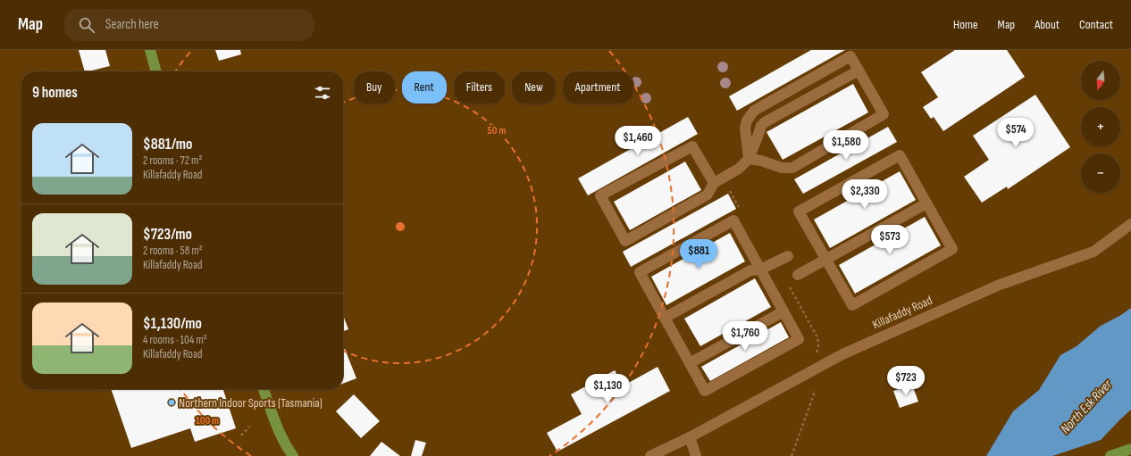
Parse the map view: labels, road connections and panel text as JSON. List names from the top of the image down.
{
  "streets": {
    "street": ["Killafaddy Road"]
  },
  "water": ["North Esk River"],
  "places": ["Northern Indoor Sports (Tasmania)"],
  "north": "bottom",
  "page": {
    "header": "Map",
    "search": "Search here",
    "nav": [
      "Home",
      "Map",
      "About",
      "Contact"
    ],
    "map_buttons": ["+", "−"],
    "chip": [
      "Buy",
      "Rent",
      "Filters",
      "New",
      "Apartment"
    ],
    "heading": "9 homes",
    "list": [
      {
        "name": "$881/mo",
        "note": "2 rooms · 72 m² · Killafaddy Road"
      },
      {
        "name": "$723/mo",
        "note": "2 rooms · 58 m² · Killafaddy Road"
      },
      {
        "name": "$1,130/mo",
        "note": "4 rooms · 104 m² · Killafaddy Road"
      }
    ],
    "price": [
      "$574",
      "$1,460",
      "$1,580",
      "$2,330",
      "$573",
      "$881",
      "$1,760",
      "$723",
      "$1,130"
    ]
  },
  "rings": ["50 m", "100 m"]
}
